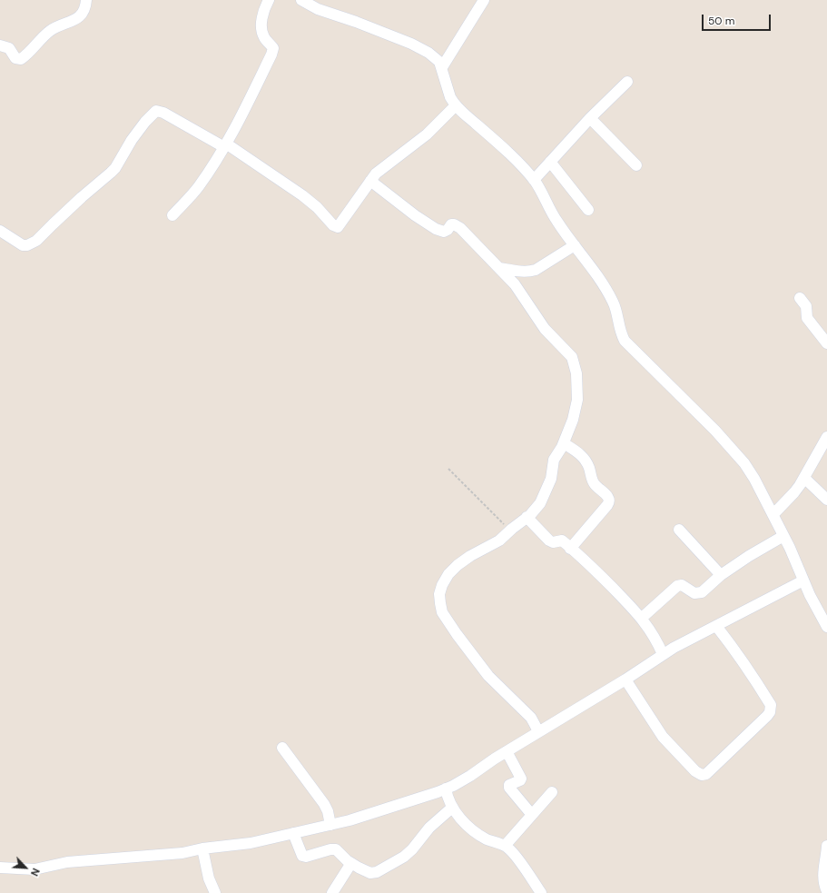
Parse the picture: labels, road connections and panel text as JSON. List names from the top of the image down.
{
  "scale_bar": "50 m",
  "north": "bottom right"
}
